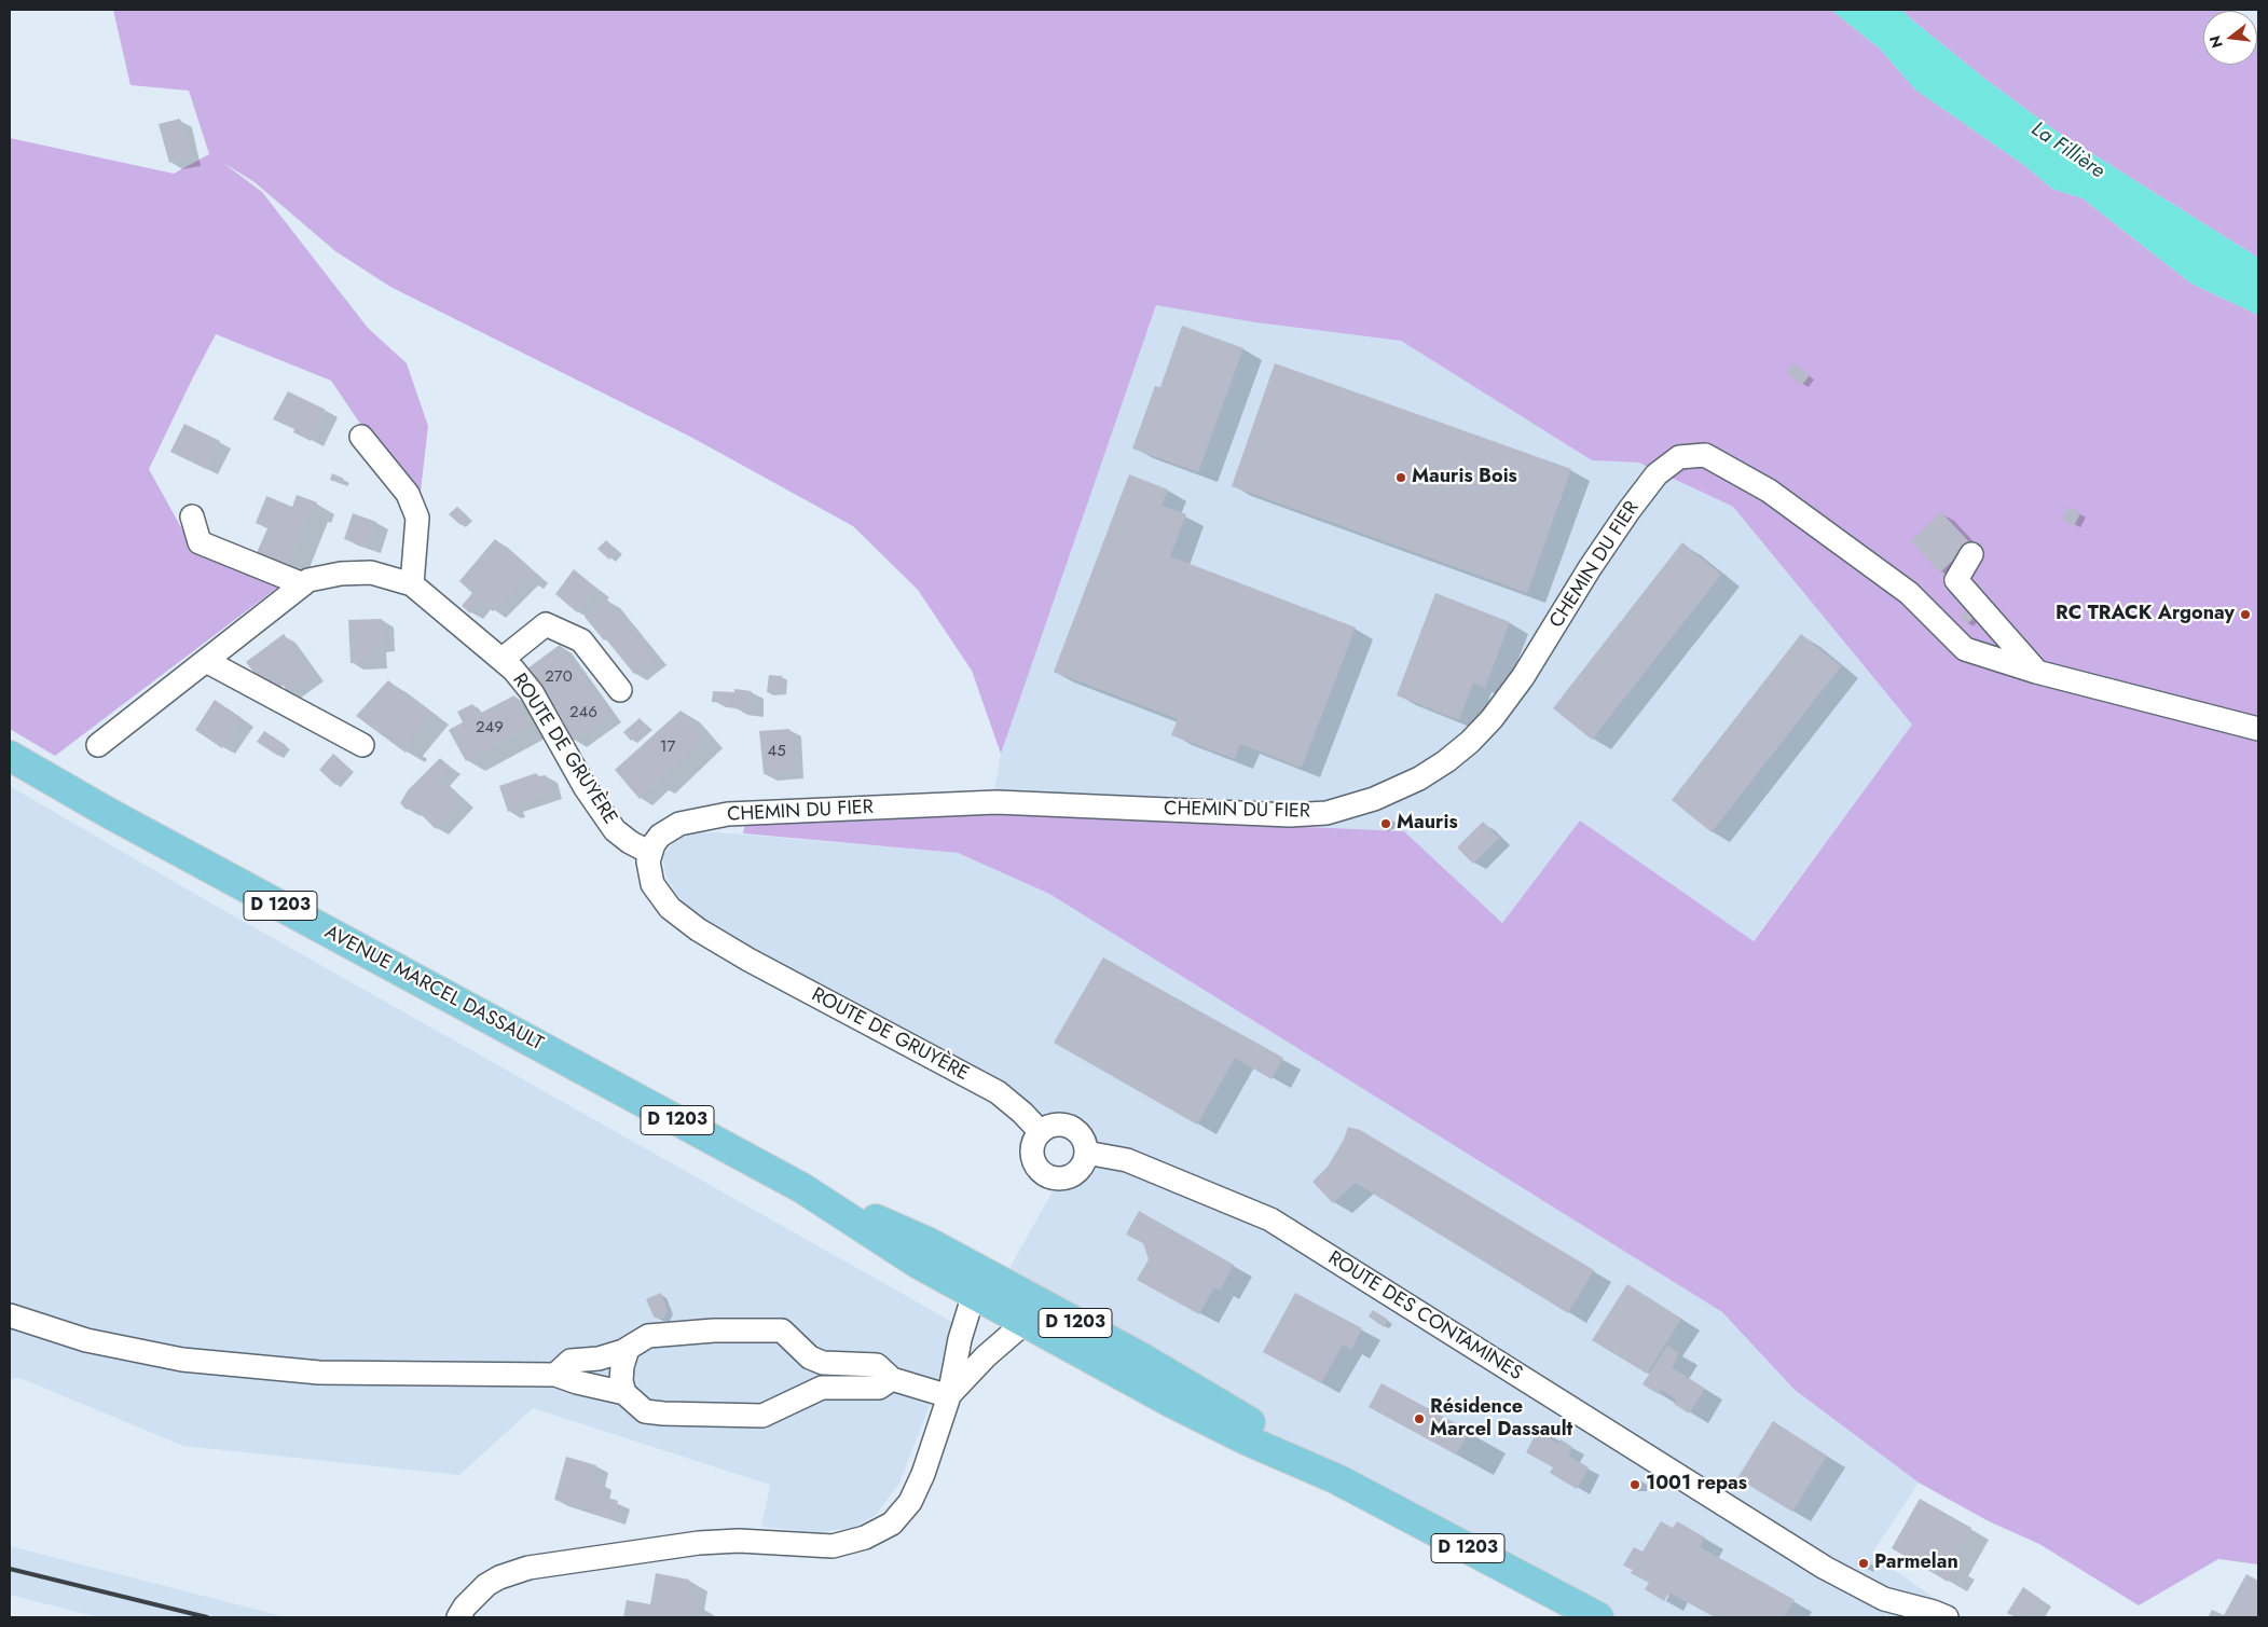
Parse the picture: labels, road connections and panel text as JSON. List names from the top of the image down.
{
  "streets": {
    "main road": ["D 1203", "AVENUE MARCEL DASSAULT"],
    "street": ["CHEMIN DU FIER", "ROUTE DE GRUYÈRE", "ROUTE DES CONTAMINES"]
  },
  "crossings": [
    ["CHEMIN DU FIER", "ROUTE DE GRUYÈRE"],
    ["ROUTE DE GRUYÈRE", "ROUTE DES CONTAMINES"]
  ],
  "water": ["La Fillière"],
  "places": [
    "Mauris Bois",
    "RC TRACK Argonay",
    "Mauris",
    "Résidence Marcel Dassault",
    "1001 repas",
    "Parmelan"
  ],
  "house_numbers": [
    "270",
    "246",
    "249",
    "17",
    "45"
  ],
  "north": "left"
}
